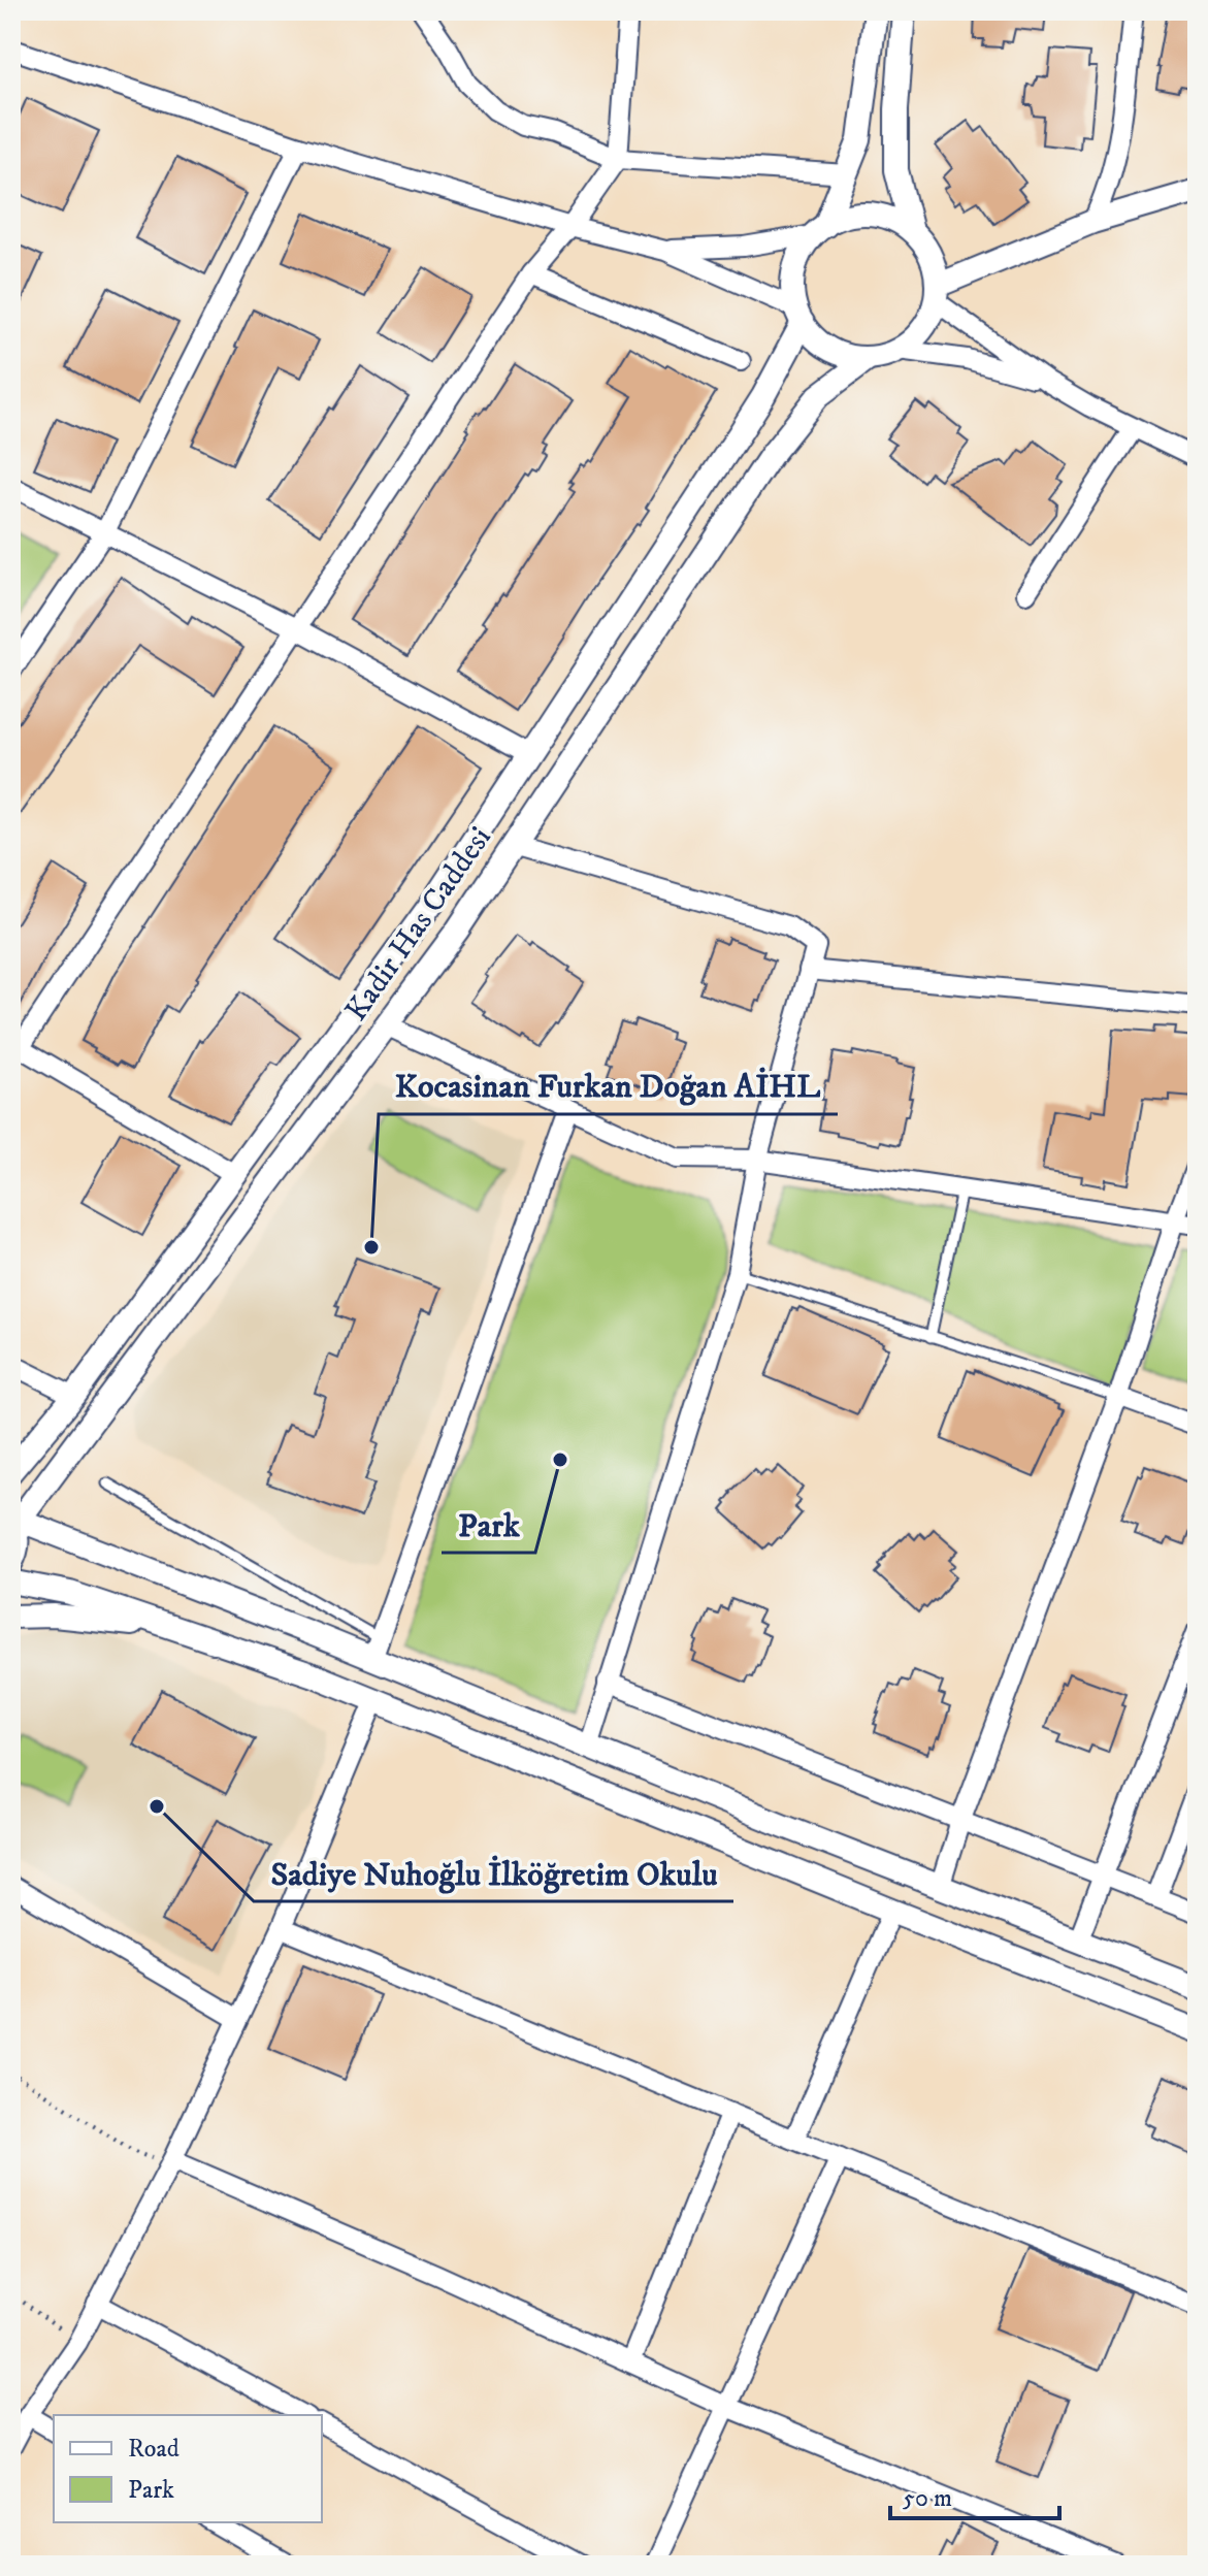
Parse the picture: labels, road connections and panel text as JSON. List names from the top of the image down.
{
  "streets": {
    "street": ["Kadir Has Caddesi"]
  },
  "places": ["Kocasinan Furkan Doğan AİHL", "Park", "Sadiye Nuhoğlu İlköğretim Okulu"],
  "legend": ["Road", "Park"],
  "scale_bar": "50 m"
}
